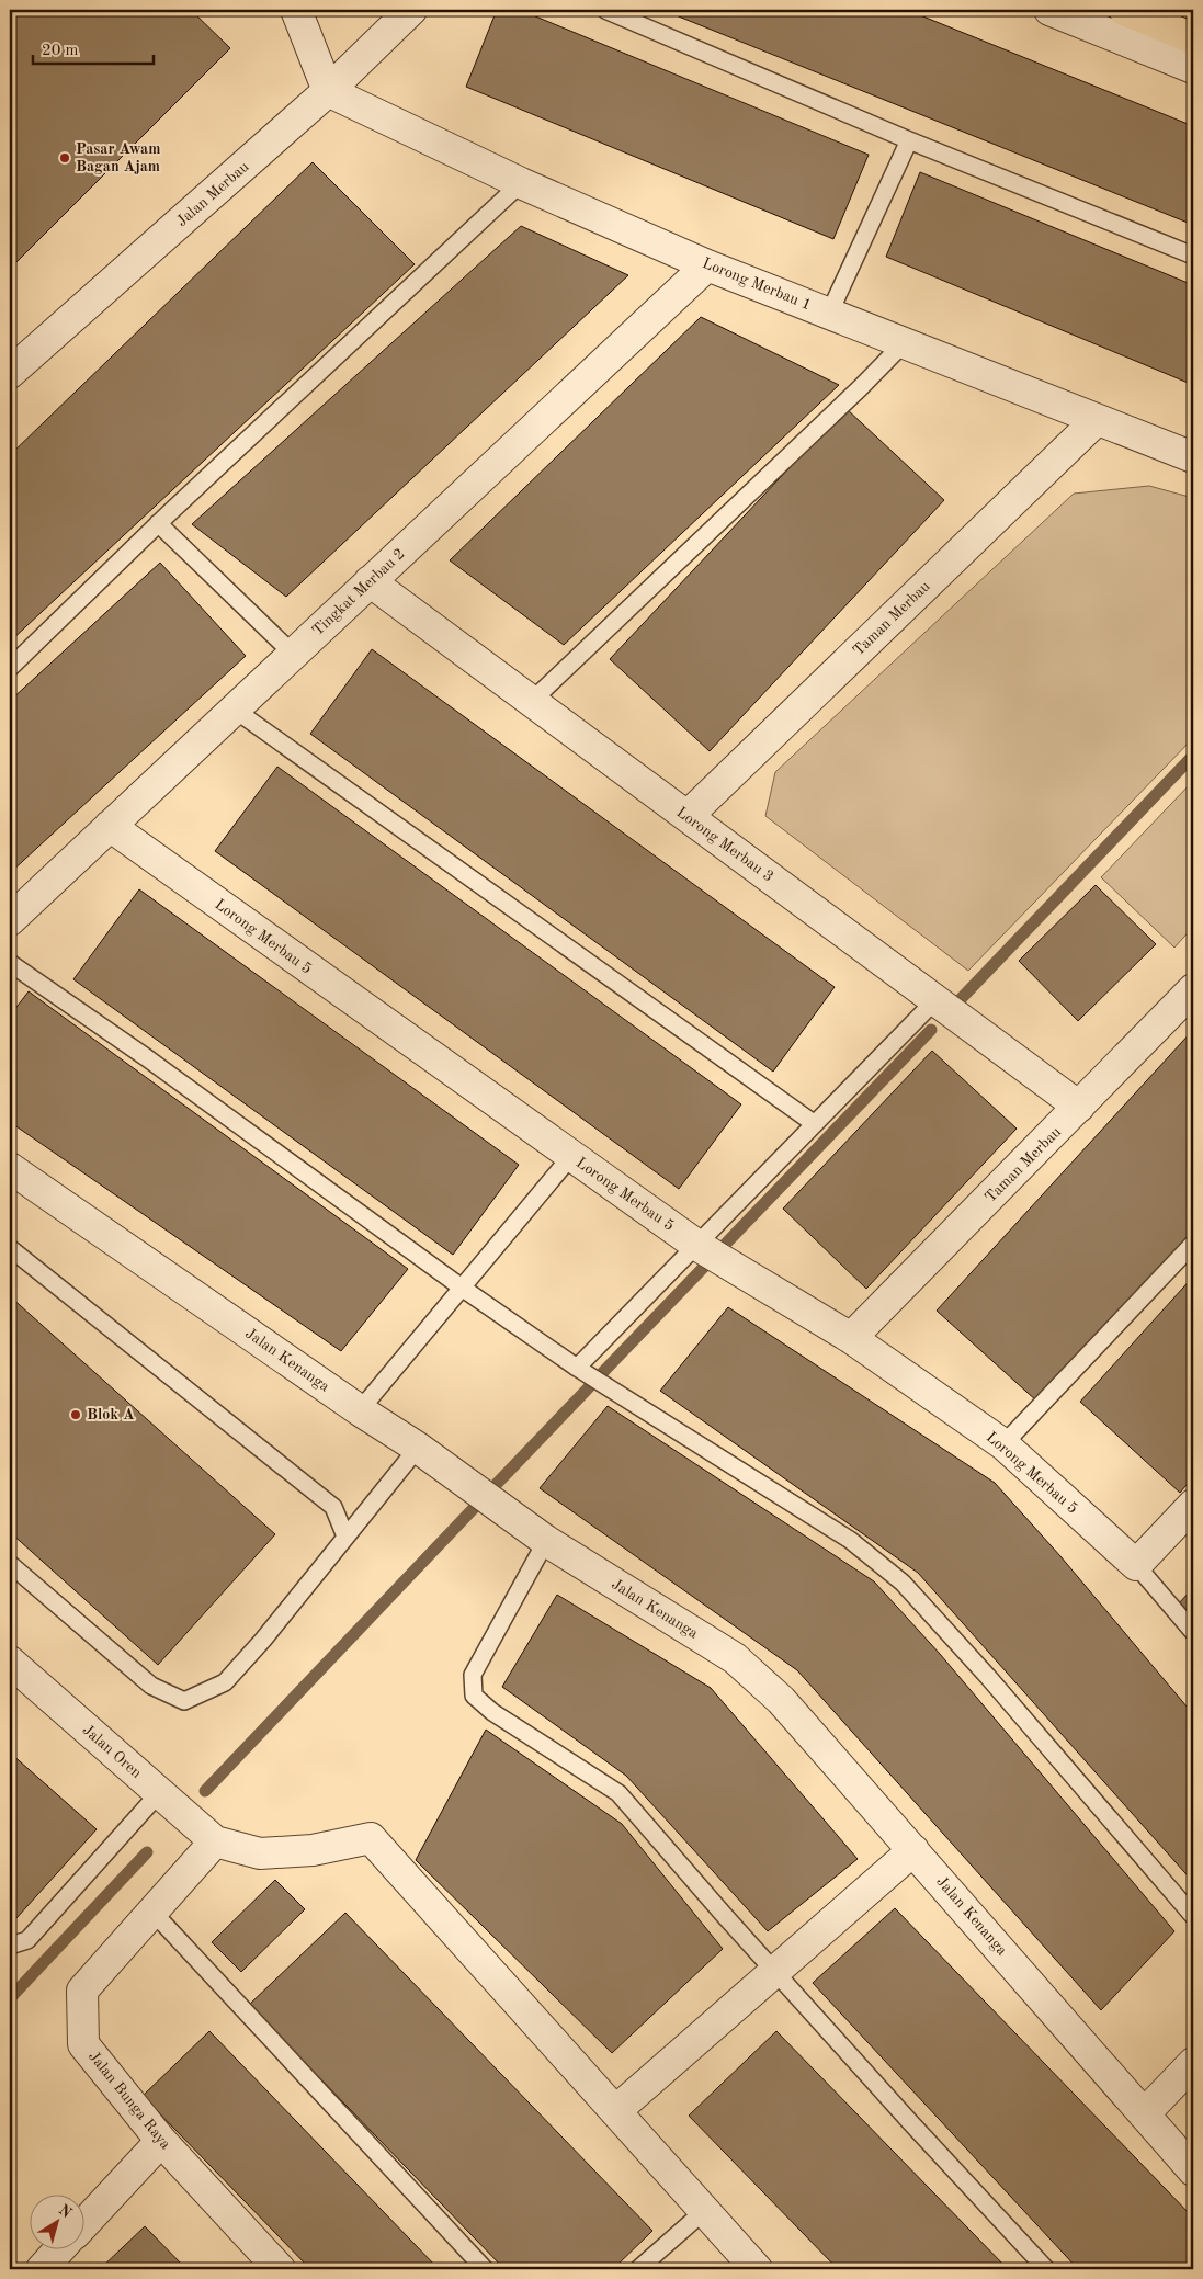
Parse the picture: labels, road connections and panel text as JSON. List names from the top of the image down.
{
  "streets": {
    "street": [
      "Jalan Merbau",
      "Lorong Merbau 1",
      "Tingkat Merbau 2",
      "Taman Merbau",
      "Lorong Merbau 3",
      "Lorong Merbau 5",
      "Jalan Kenanga",
      "Jalan Oren",
      "Jalan Bunga Raya"
    ]
  },
  "crossings": [
    ["Jalan Merbau", "Lorong Merbau 1"],
    ["Lorong Merbau 1", "Tingkat Merbau 2"],
    ["Lorong Merbau 1", "Taman Merbau"],
    ["Tingkat Merbau 2", "Lorong Merbau 3"],
    ["Tingkat Merbau 2", "Lorong Merbau 5"],
    ["Taman Merbau", "Lorong Merbau 3"],
    ["Taman Merbau", "Lorong Merbau 5"],
    ["Jalan Oren", "Jalan Bunga Raya"]
  ],
  "places": ["Pasar Awam Bagan Ajam", "Blok A"],
  "scale_bar": "20 m",
  "north": "top right"
}
